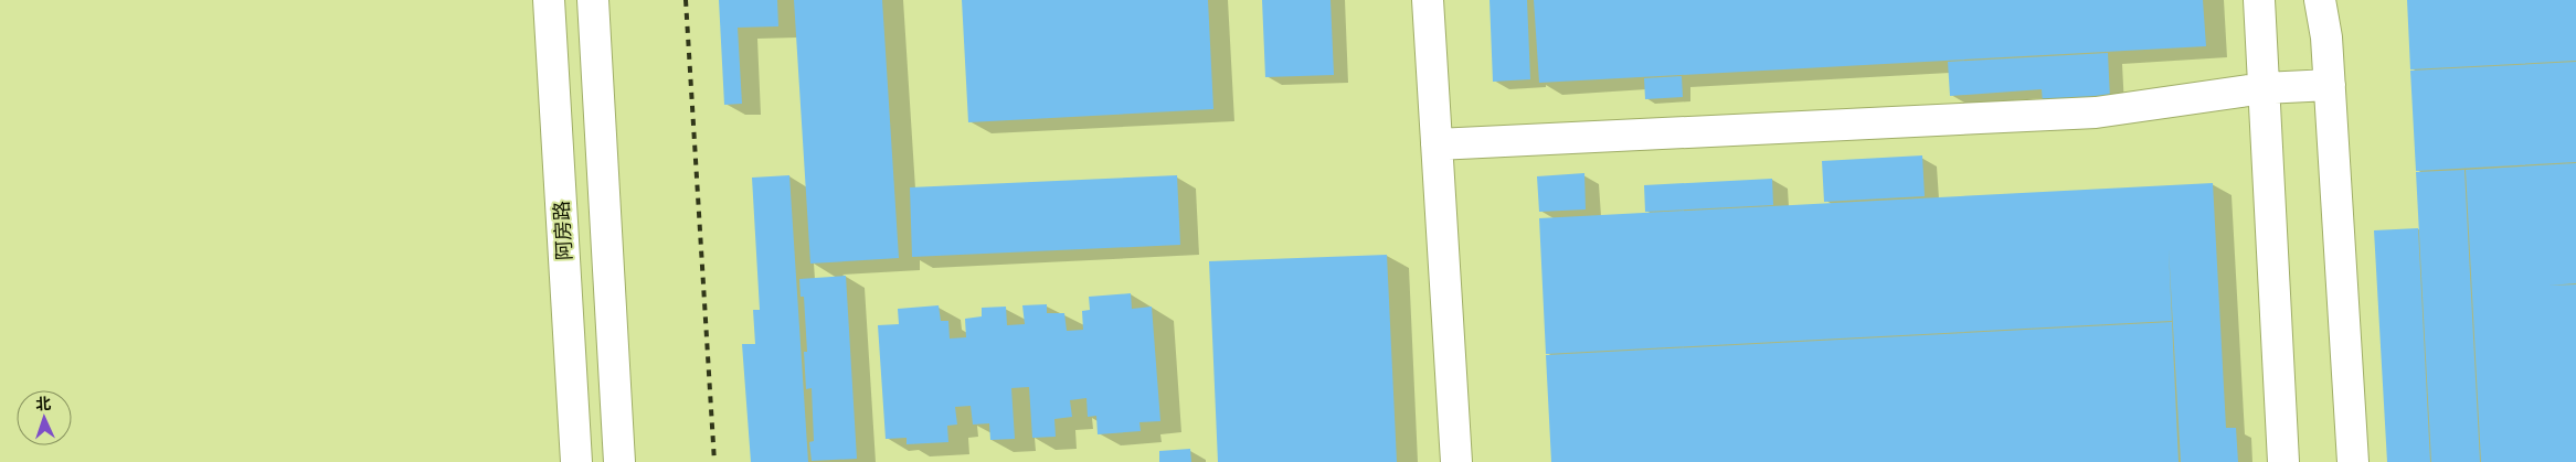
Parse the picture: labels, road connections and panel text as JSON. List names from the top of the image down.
{
  "streets": {
    "street": ["阿房路"]
  },
  "north": "top"
}
